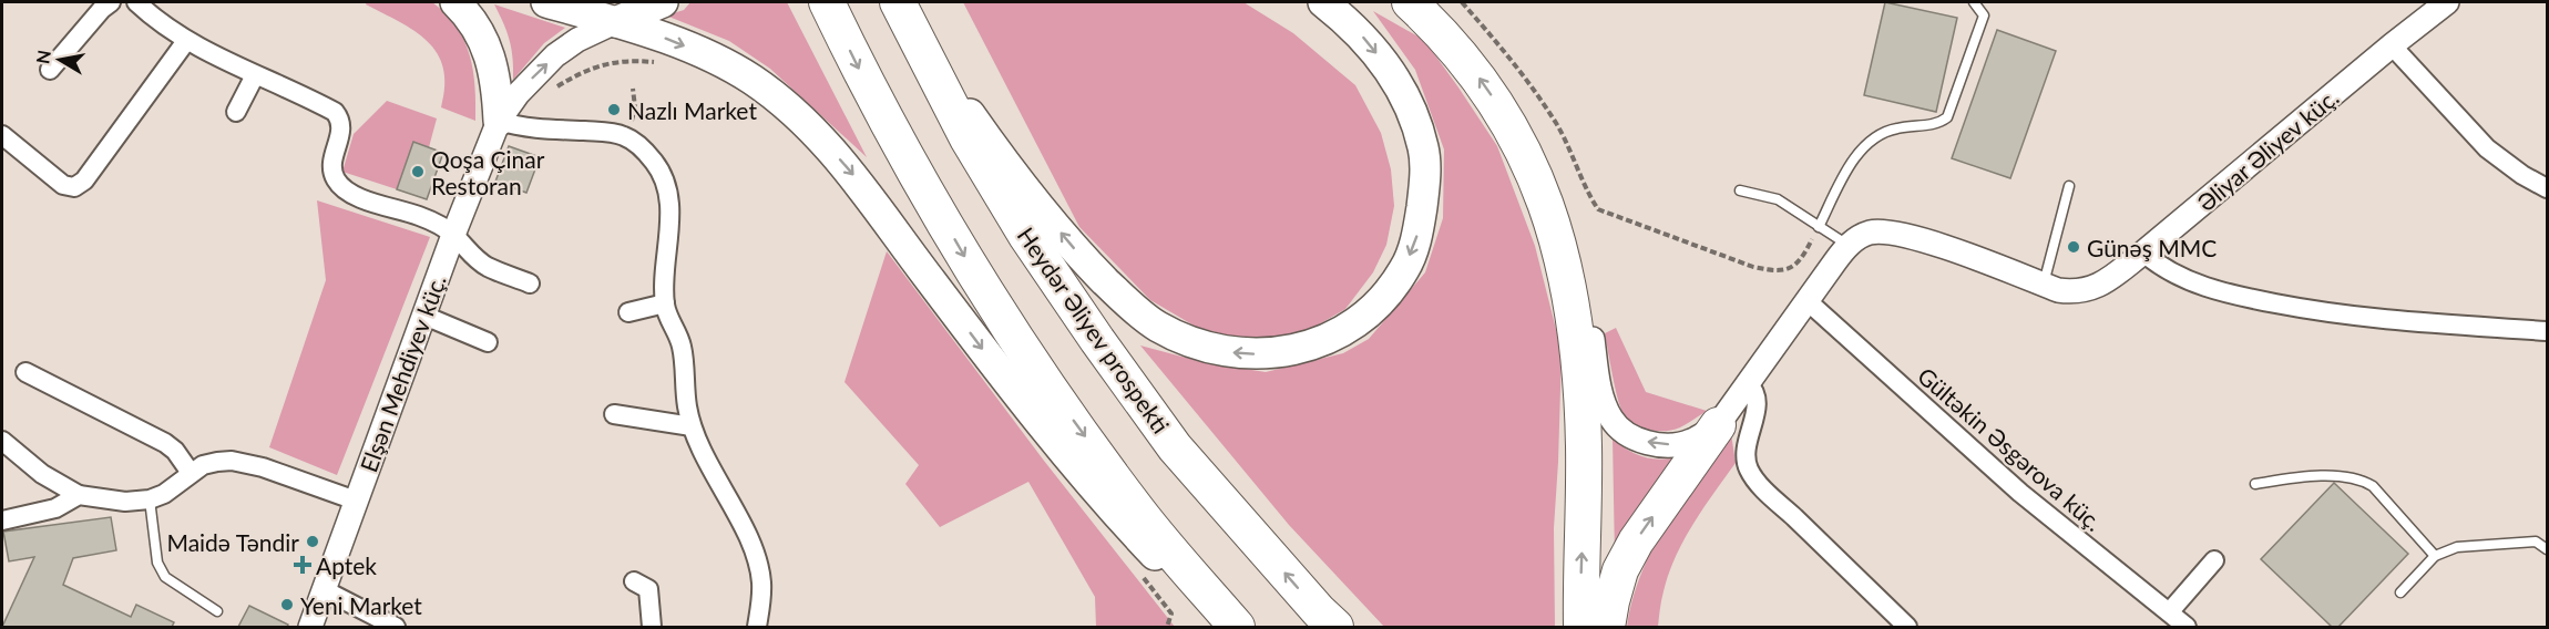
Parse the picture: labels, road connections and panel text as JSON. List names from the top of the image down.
{
  "streets": {
    "highway": ["Heydər Əliyev prospekti"],
    "street": ["Əliyar Əliyev küç.", "Elşən Mehdiyev küç.", "Gültəkin Əsgərova küç."]
  },
  "crossings": [
    ["Əliyar Əliyev küç.", "Gültəkin Əsgərova küç."]
  ],
  "places": {
    "other": [
      "Nazlı Market",
      "Qoşa Çinar Restoran",
      "Günəş MMC",
      "Maidə Təndir",
      "Yeni Market"
    ],
    "health": ["Aptek"]
  },
  "north": "left"
}
